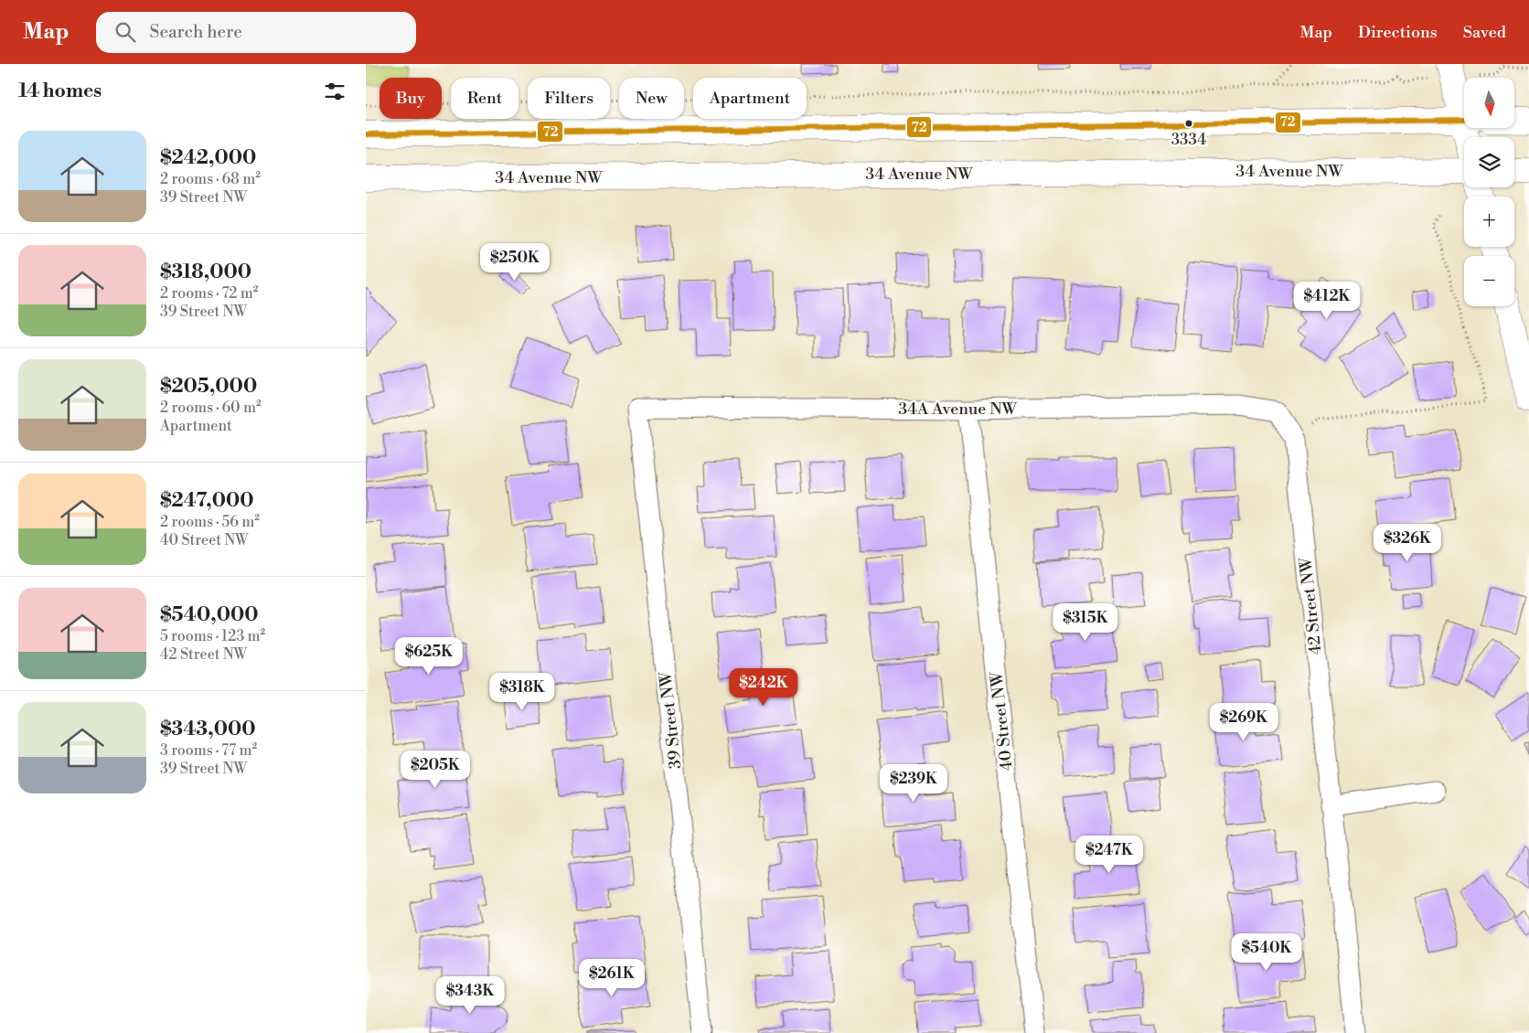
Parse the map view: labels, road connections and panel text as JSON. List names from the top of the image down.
{
  "streets": {
    "main road": ["34 Avenue NW"],
    "street": [
      "34A Avenue NW",
      "42 Street NW",
      "39 Street NW",
      "40 Street NW"
    ]
  },
  "crossings": [
    ["34A Avenue NW", "42 Street NW"],
    ["34A Avenue NW", "39 Street NW"],
    ["34A Avenue NW", "40 Street NW"]
  ],
  "places": ["3334"],
  "lines": ["transit line 72"],
  "north": "bottom",
  "page": {
    "header": "Map",
    "search": "Search here",
    "nav": ["Map", "Directions", "Saved"],
    "heading": "14 homes",
    "map_buttons": ["+", "−"],
    "chip": [
      "Buy",
      "Rent",
      "Filters",
      "New",
      "Apartment"
    ],
    "list": [
      {
        "name": "$242,000",
        "note": "2 rooms · 68 m² · 39 Street NW"
      },
      {
        "name": "$318,000",
        "note": "2 rooms · 72 m² · 39 Street NW"
      },
      {
        "name": "$205,000",
        "note": "2 rooms · 60 m² · Apartment"
      },
      {
        "name": "$247,000",
        "note": "2 rooms · 56 m² · 40 Street NW"
      },
      {
        "name": "$540,000",
        "note": "5 rooms · 123 m² · 42 Street NW"
      },
      {
        "name": "$343,000",
        "note": "3 rooms · 77 m² · 39 Street NW"
      }
    ],
    "price": [
      "$250K",
      "$412K",
      "$326K",
      "$315K",
      "$625K",
      "$242K",
      "$318K",
      "$269K",
      "$205K",
      "$239K",
      "$247K",
      "$540K",
      "$261K",
      "$343K"
    ]
  }
}
